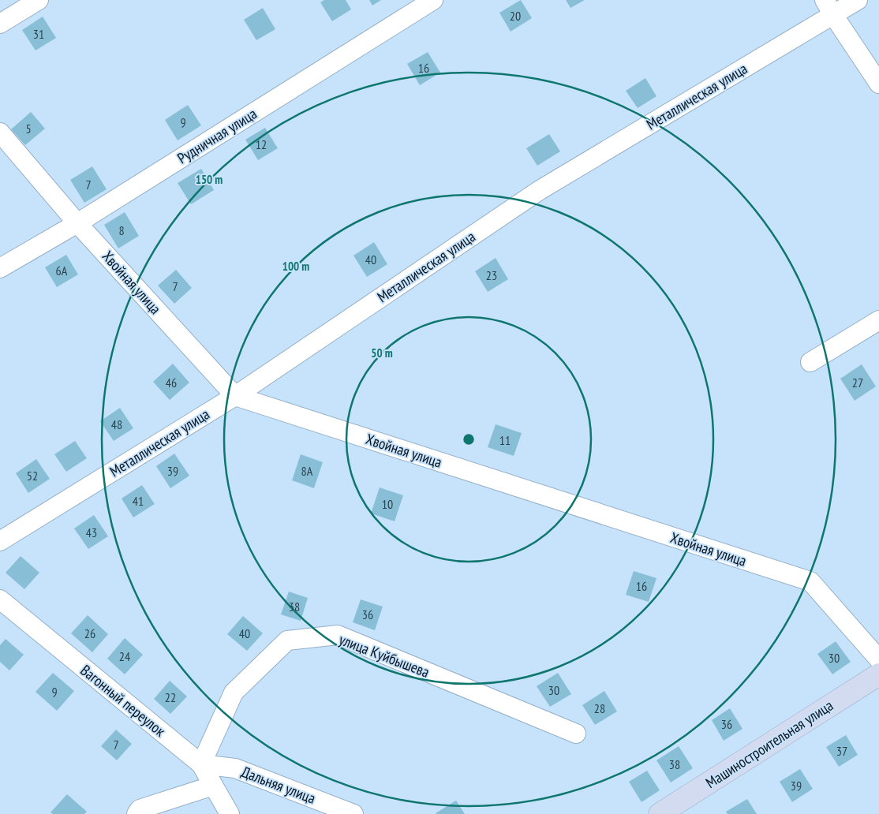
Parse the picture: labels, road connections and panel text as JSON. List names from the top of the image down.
{
  "streets": {
    "street": [
      "Металлическая улица",
      "Рудничная улица",
      "Хвойная улица",
      "улица Куйбышева",
      "Вагонный переулок",
      "Машиностроительная улица",
      "Дальняя улица"
    ]
  },
  "crossings": [
    ["Металлическая улица", "Хвойная улица"],
    ["Рудничная улица", "Хвойная улица"],
    ["улица Куйбышева", "Вагонный переулок"],
    ["улица Куйбышева", "Дальняя улица"],
    ["Вагонный переулок", "Дальняя улица"]
  ],
  "house_numbers": [
    "20",
    "31",
    "16",
    "9",
    "5",
    "12",
    "7",
    "8",
    "40",
    "6А",
    "23",
    "7",
    "46",
    "27",
    "48",
    "11",
    "39",
    "8А",
    "52",
    "41",
    "10",
    "43",
    "16",
    "38",
    "36",
    "26",
    "40",
    "24",
    "30",
    "30",
    "9",
    "22",
    "28",
    "36",
    "7",
    "37",
    "38",
    "39"
  ],
  "rings": ["150 m", "100 m", "50 m"]
}
